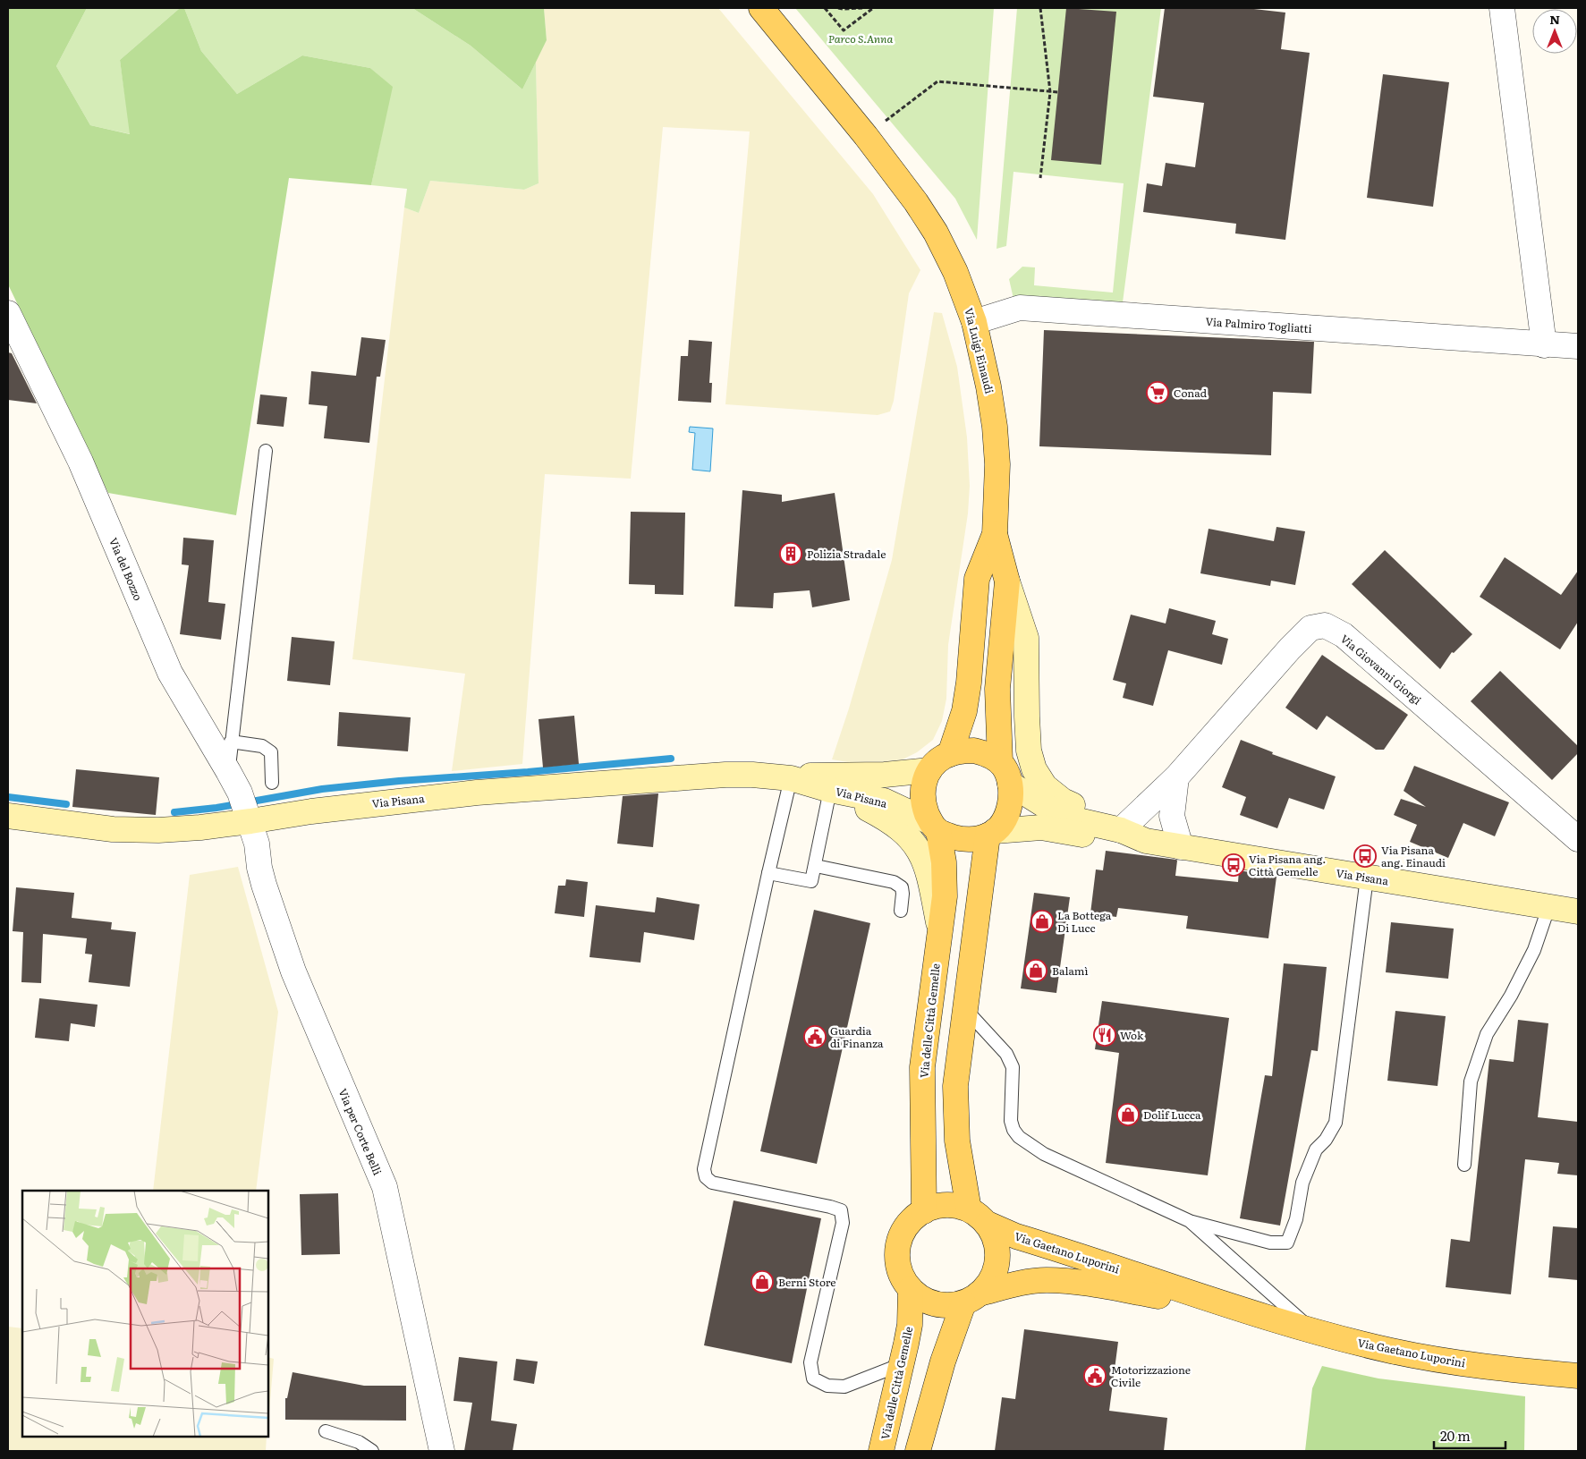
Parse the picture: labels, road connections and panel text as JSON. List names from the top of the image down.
{
  "streets": {
    "main road": [
      "Via Luigi Einaudi",
      "Via Pisana",
      "Via delle Città Gemelle",
      "Via Gaetano Luporini"
    ],
    "street": [
      "Via Palmiro Togliatti",
      "Via del Bozzo",
      "Via Giovanni Giorgi",
      "Via per Corte Belli"
    ]
  },
  "crossings": [
    ["Via Palmiro Togliatti", "Via Luigi Einaudi"],
    ["Via Luigi Einaudi", "Via Pisana"],
    ["Via Luigi Einaudi", "Via delle Città Gemelle"],
    ["Via del Bozzo", "Via Pisana"],
    ["Via del Bozzo", "Via per Corte Belli"],
    ["Via Giovanni Giorgi", "Via Pisana"],
    ["Via Pisana", "Via delle Città Gemelle"],
    ["Via Pisana", "Via per Corte Belli"],
    ["Via delle Città Gemelle", "Via Gaetano Luporini"]
  ],
  "parks": ["Parco S.Anna"],
  "places": {
    "supermarket": ["Conad"],
    "building": ["Polizia Stradale"],
    "bus stop": ["Via Pisana ang. Einaudi", "Via Pisana ang. Città Gemelle"],
    "shop": [
      "La Bottega Di Lucc",
      "Balamì",
      "Dolif Lucca",
      "Berni Store"
    ],
    "restaurant": ["Wok"],
    "public building": ["Guardia di Finanza", "Motorizzazione Civile"]
  },
  "scale_bar": "20 m",
  "north": "top"
}
